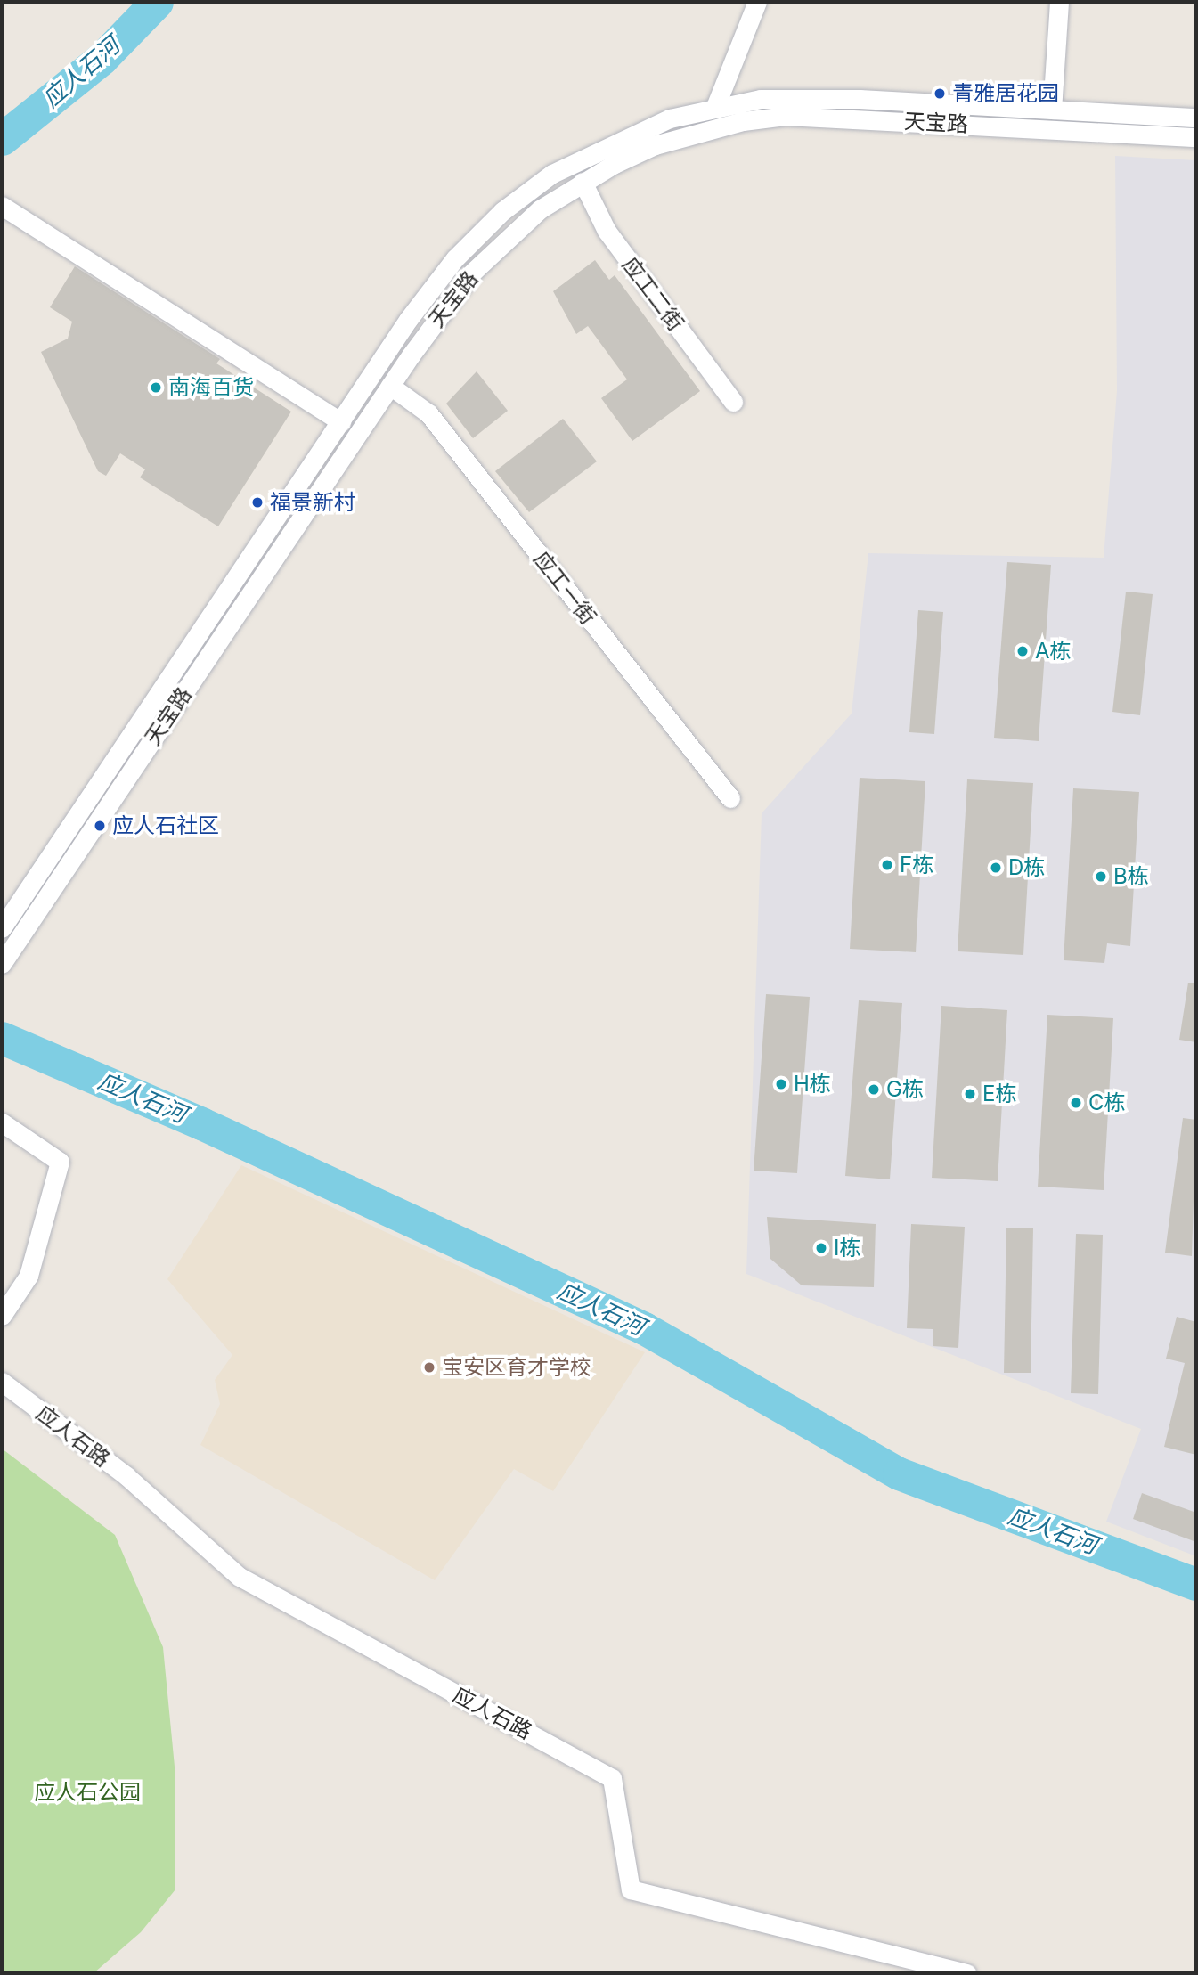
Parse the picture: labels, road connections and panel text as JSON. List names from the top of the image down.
{
  "streets": {
    "street": [
      "天宝路",
      "应工二街",
      "应工一街",
      "应人石路"
    ]
  },
  "crossings": [
    ["天宝路", "应工二街"],
    ["天宝路", "应工一街"]
  ],
  "water": ["应人石河"],
  "parks": ["应人石公园"],
  "places": [
    "青雅居花园",
    "南海百货",
    "福景新村",
    "A栋",
    "应人石社区",
    "F栋",
    "D栋",
    "B栋",
    "H栋",
    "G栋",
    "E栋",
    "C栋",
    "I栋",
    "宝安区育才学校"
  ]
}
